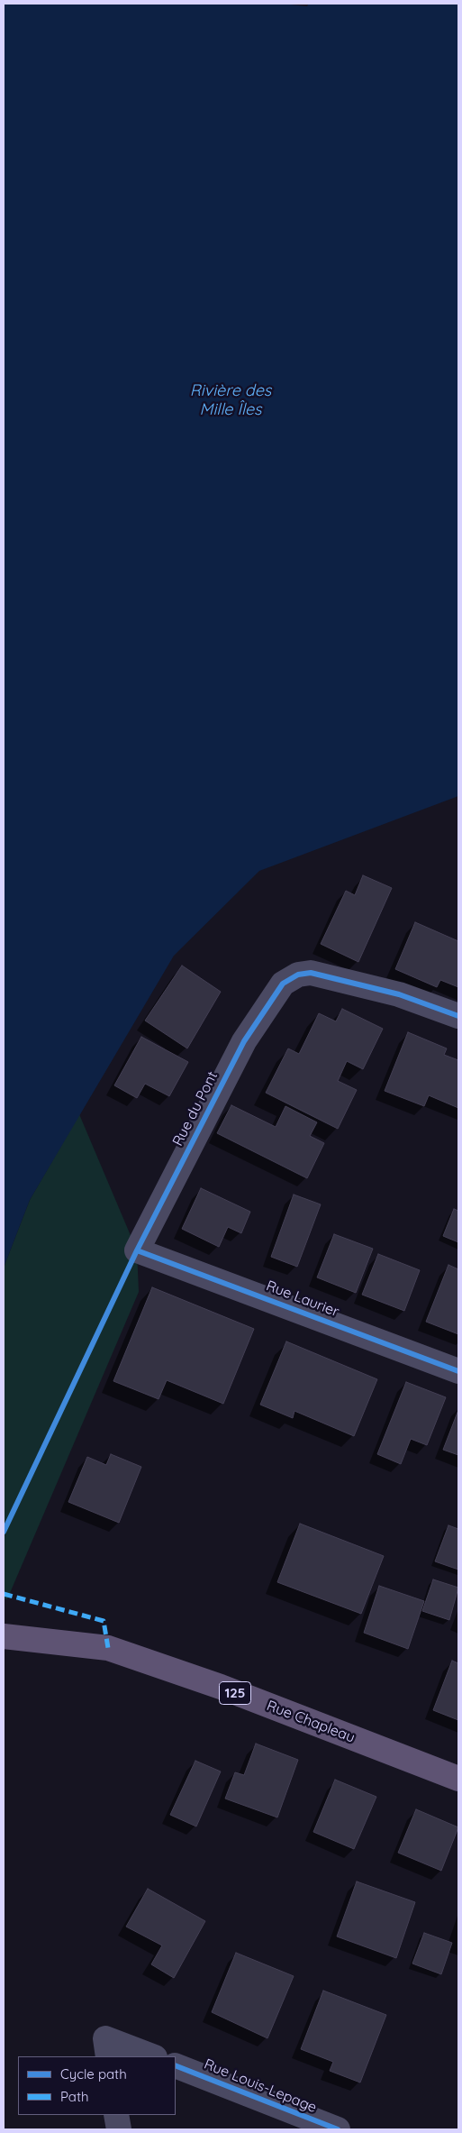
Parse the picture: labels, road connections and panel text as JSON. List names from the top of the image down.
{
  "streets": {
    "main road": ["125", "Rue Chapleau"],
    "street": ["Rue du Pont", "Rue Laurier", "Rue Louis-Lepage"]
  },
  "crossings": [
    ["Rue du Pont", "Rue Laurier"]
  ],
  "water": ["Rivière des Mille Îles"],
  "legend": ["Cycle path", "Path"]
}
